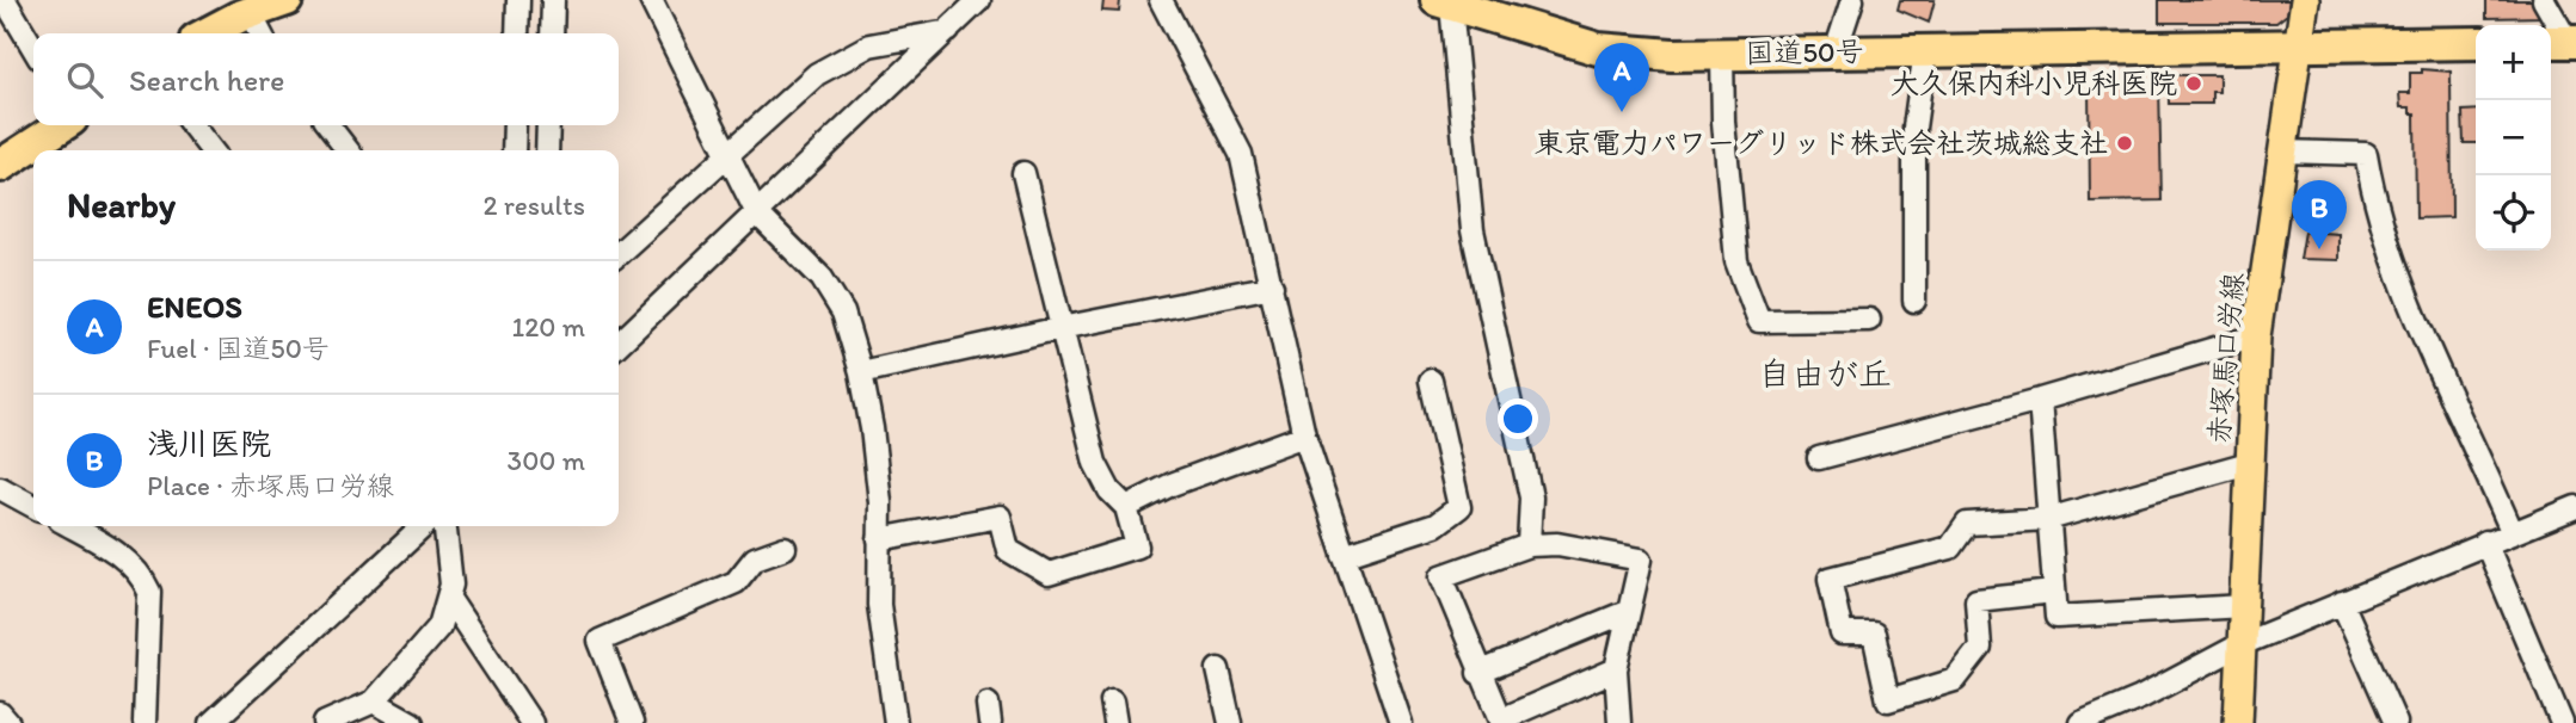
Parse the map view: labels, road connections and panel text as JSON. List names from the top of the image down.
{
  "streets": {
    "highway": ["国道50号"],
    "main road": ["赤塚馬口労線"]
  },
  "crossings": [
    ["国道50号", "赤塚馬口労線"]
  ],
  "districts": ["自由が丘"],
  "places": ["大久保内科小児科医院", "東京電力パワーグリッド株式会社茨城総支社"],
  "page": {
    "map_buttons": ["+", "−"],
    "search": "Search here",
    "pins": ["A", "B"],
    "heading": ["Nearby", "2 results"],
    "list": [
      {
        "mark": "A",
        "name": "ENEOS",
        "note": "Fuel · 国道50号",
        "value": "120 m"
      },
      {
        "mark": "B",
        "name": "浅川医院",
        "note": "Place · 赤塚馬口労線",
        "value": "300 m"
      }
    ]
  }
}
